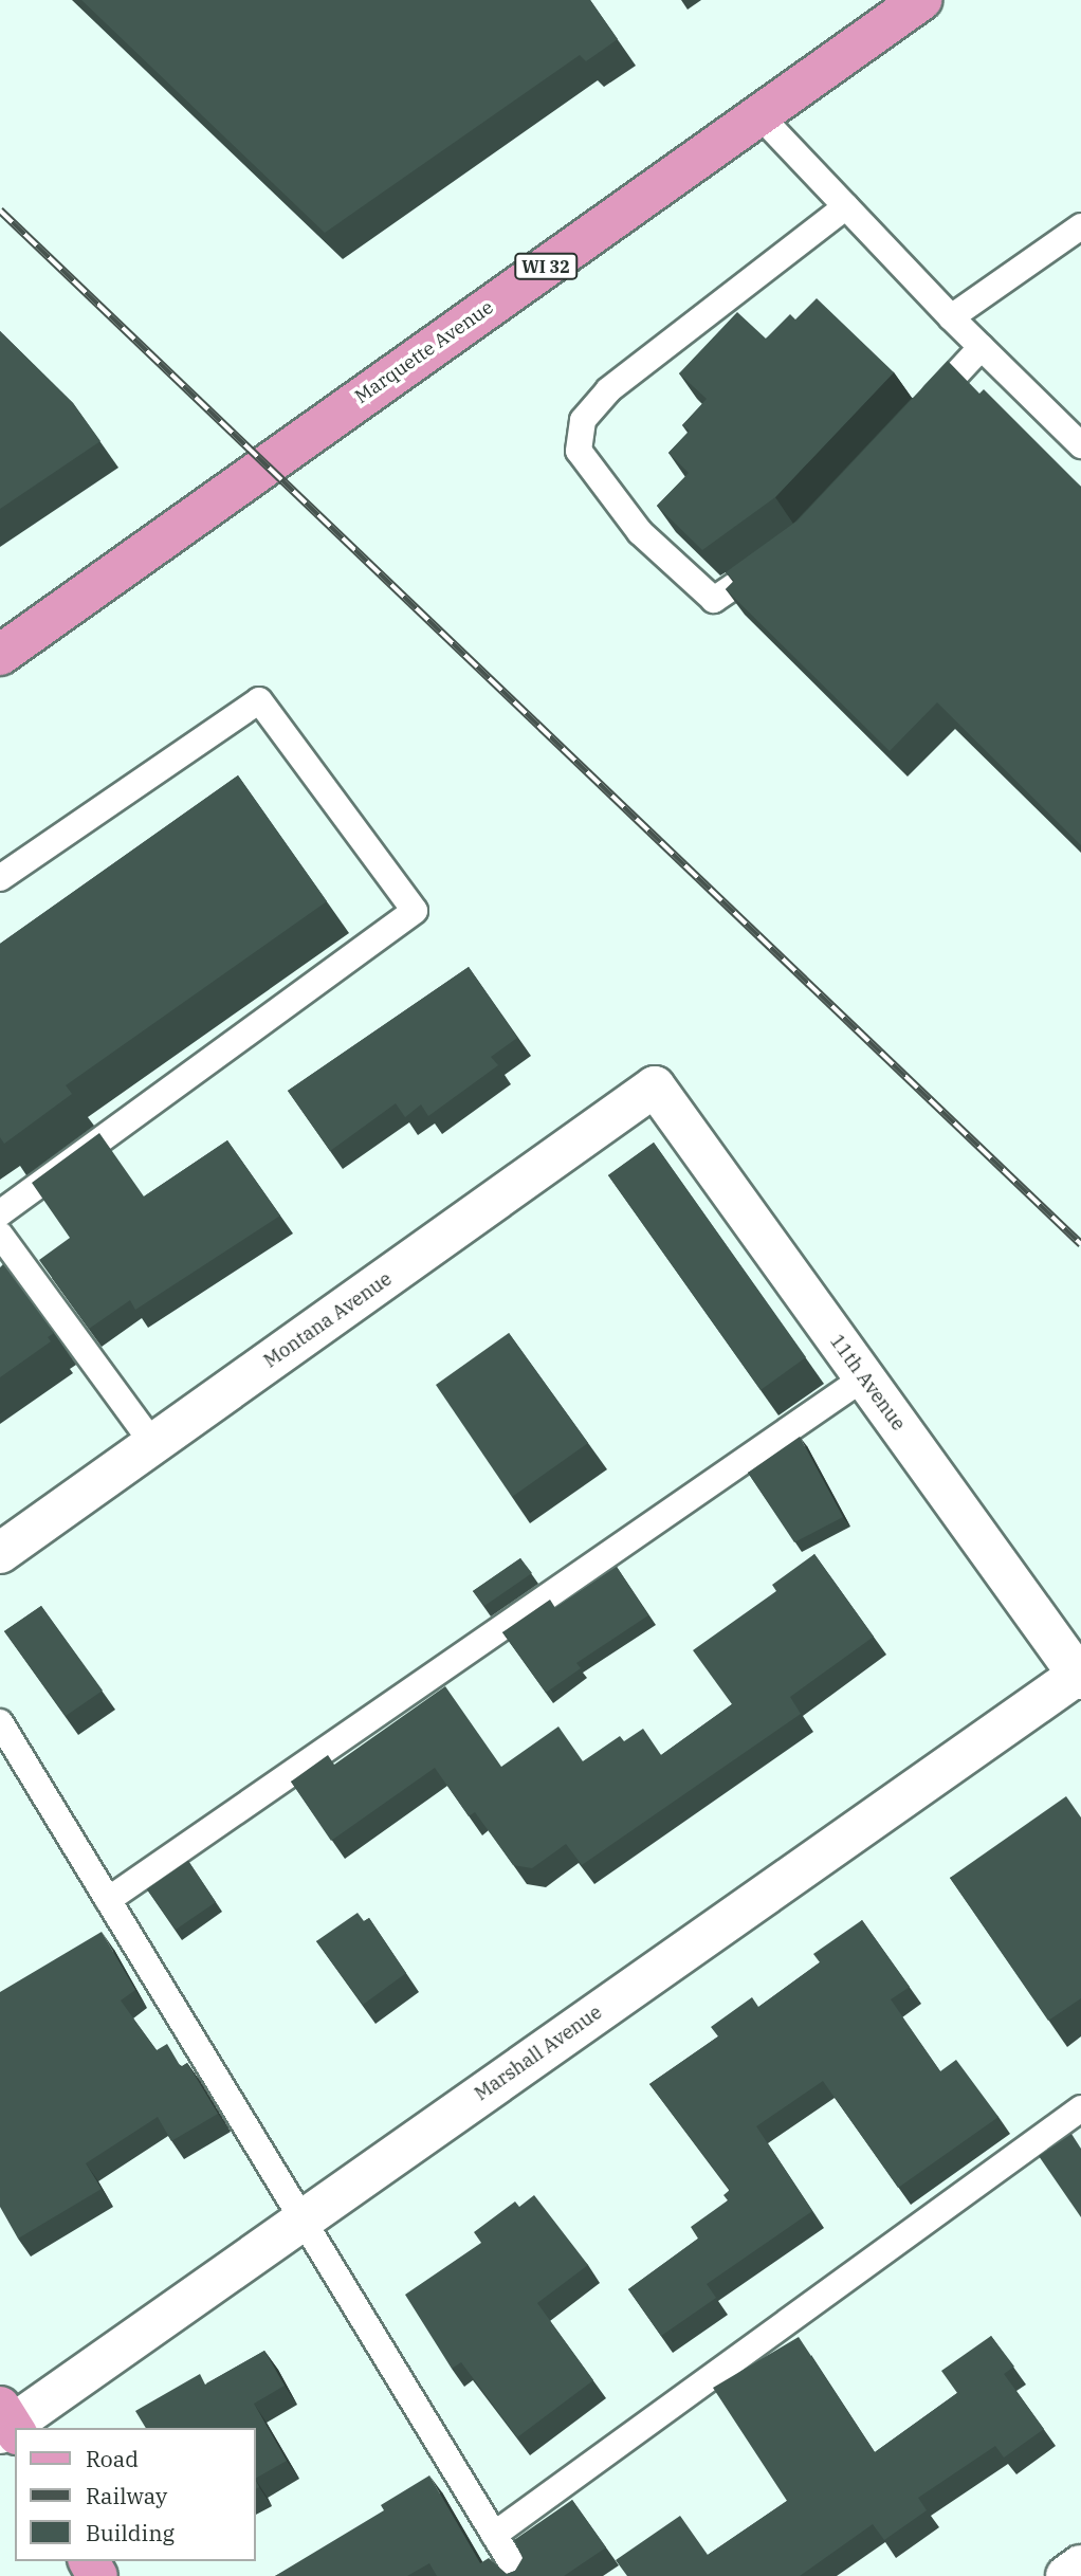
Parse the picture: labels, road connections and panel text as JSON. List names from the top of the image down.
{
  "streets": {
    "main road": ["WI 32", "Marquette Avenue"],
    "street": ["Montana Avenue", "11th Avenue", "Marshall Avenue"]
  },
  "crossings": [
    ["Montana Avenue", "11th Avenue"],
    ["11th Avenue", "Marshall Avenue"]
  ],
  "legend": ["Road", "Railway", "Building"]
}
